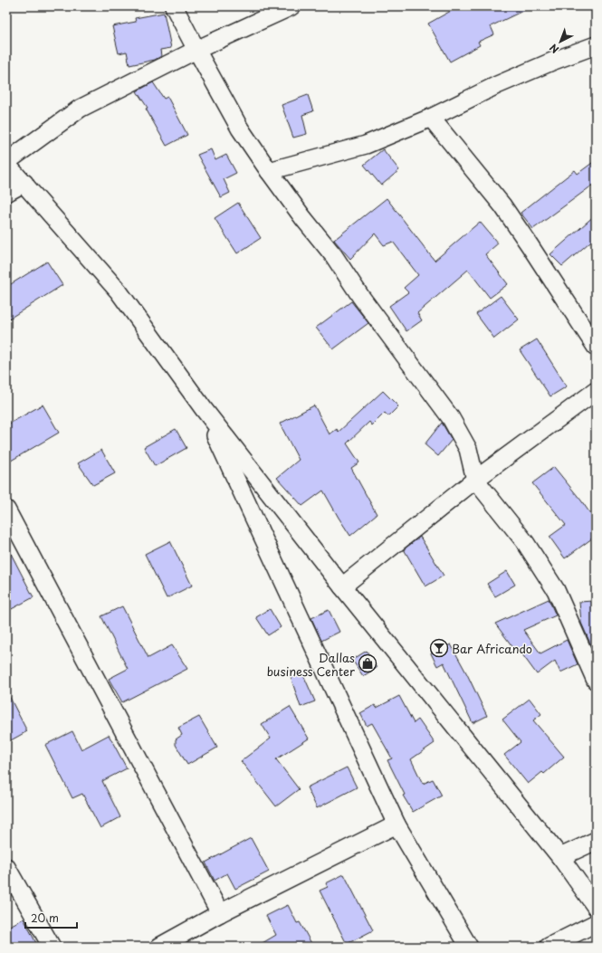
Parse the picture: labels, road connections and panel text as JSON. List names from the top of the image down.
{
  "places": {
    "bar": ["Bar Africando"],
    "shop": ["Dallas business Center"]
  },
  "scale_bar": "20 m",
  "north": "bottom left"
}
